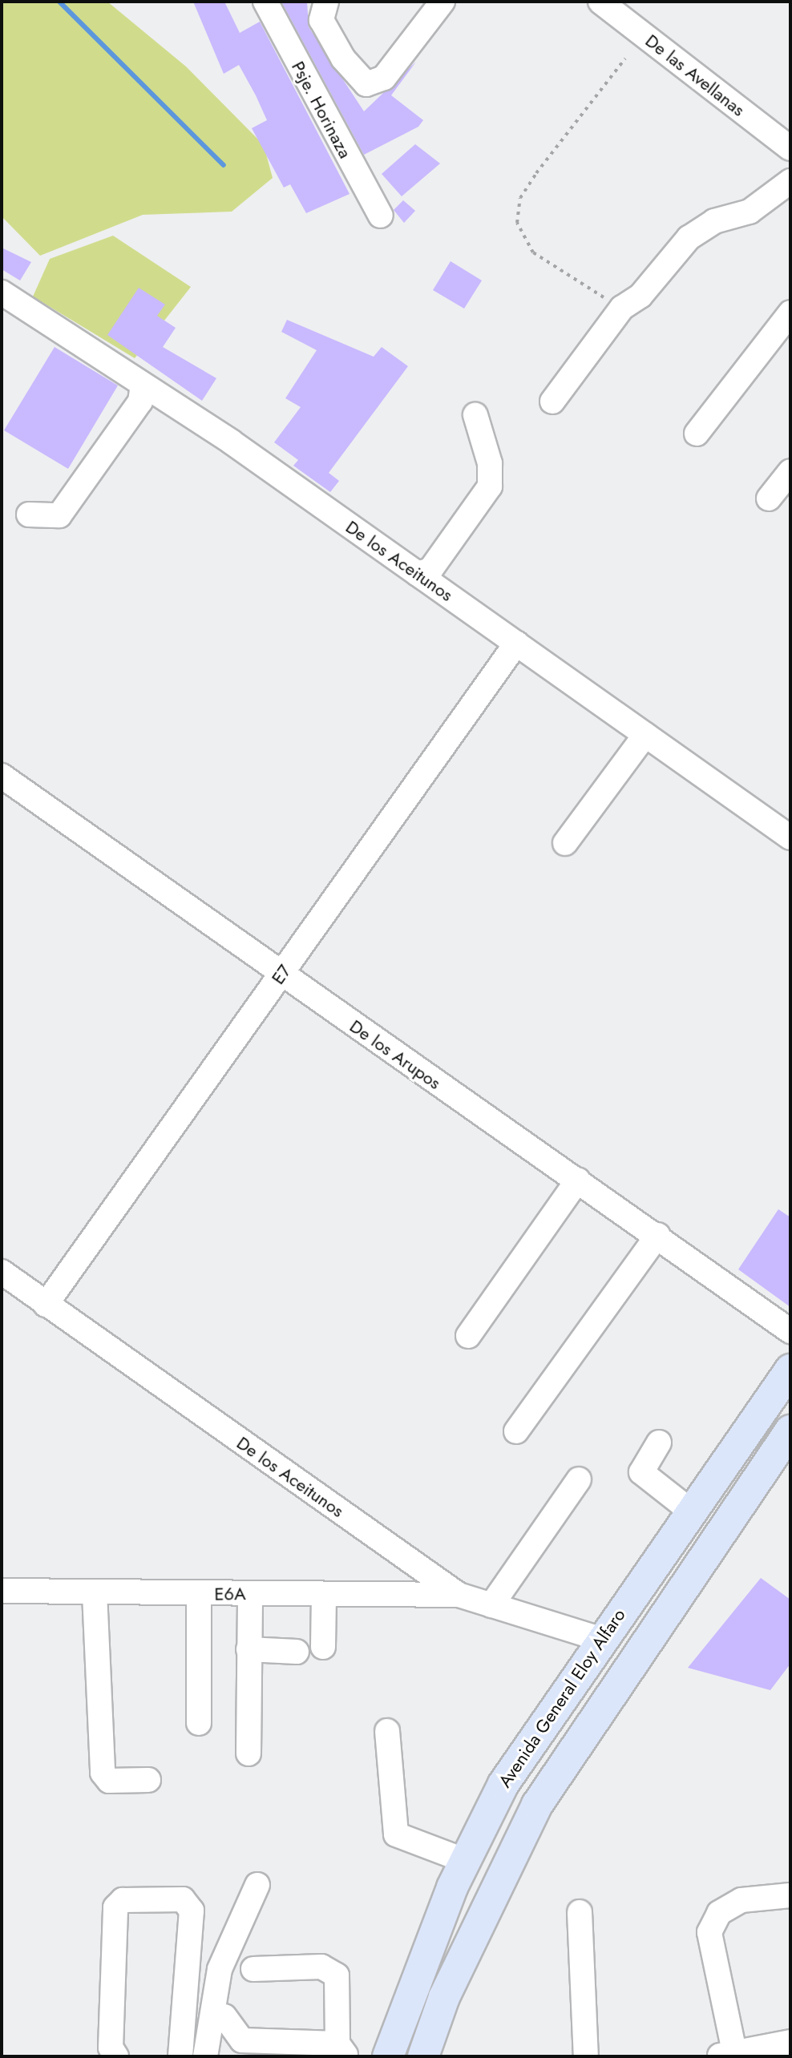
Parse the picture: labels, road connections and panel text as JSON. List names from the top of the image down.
{
  "streets": {
    "main road": ["Avenida General Eloy Alfaro"],
    "street": [
      "De las Avellanas",
      "Psje. Horinaza",
      "De los Aceitunos",
      "E7",
      "De los Arupos",
      "E6A"
    ]
  },
  "crossings": [
    ["De los Aceitunos", "E7"],
    ["De los Aceitunos", "E6A"],
    ["De los Aceitunos", "Avenida General Eloy Alfaro"],
    ["E7", "De los Arupos"]
  ]
}
